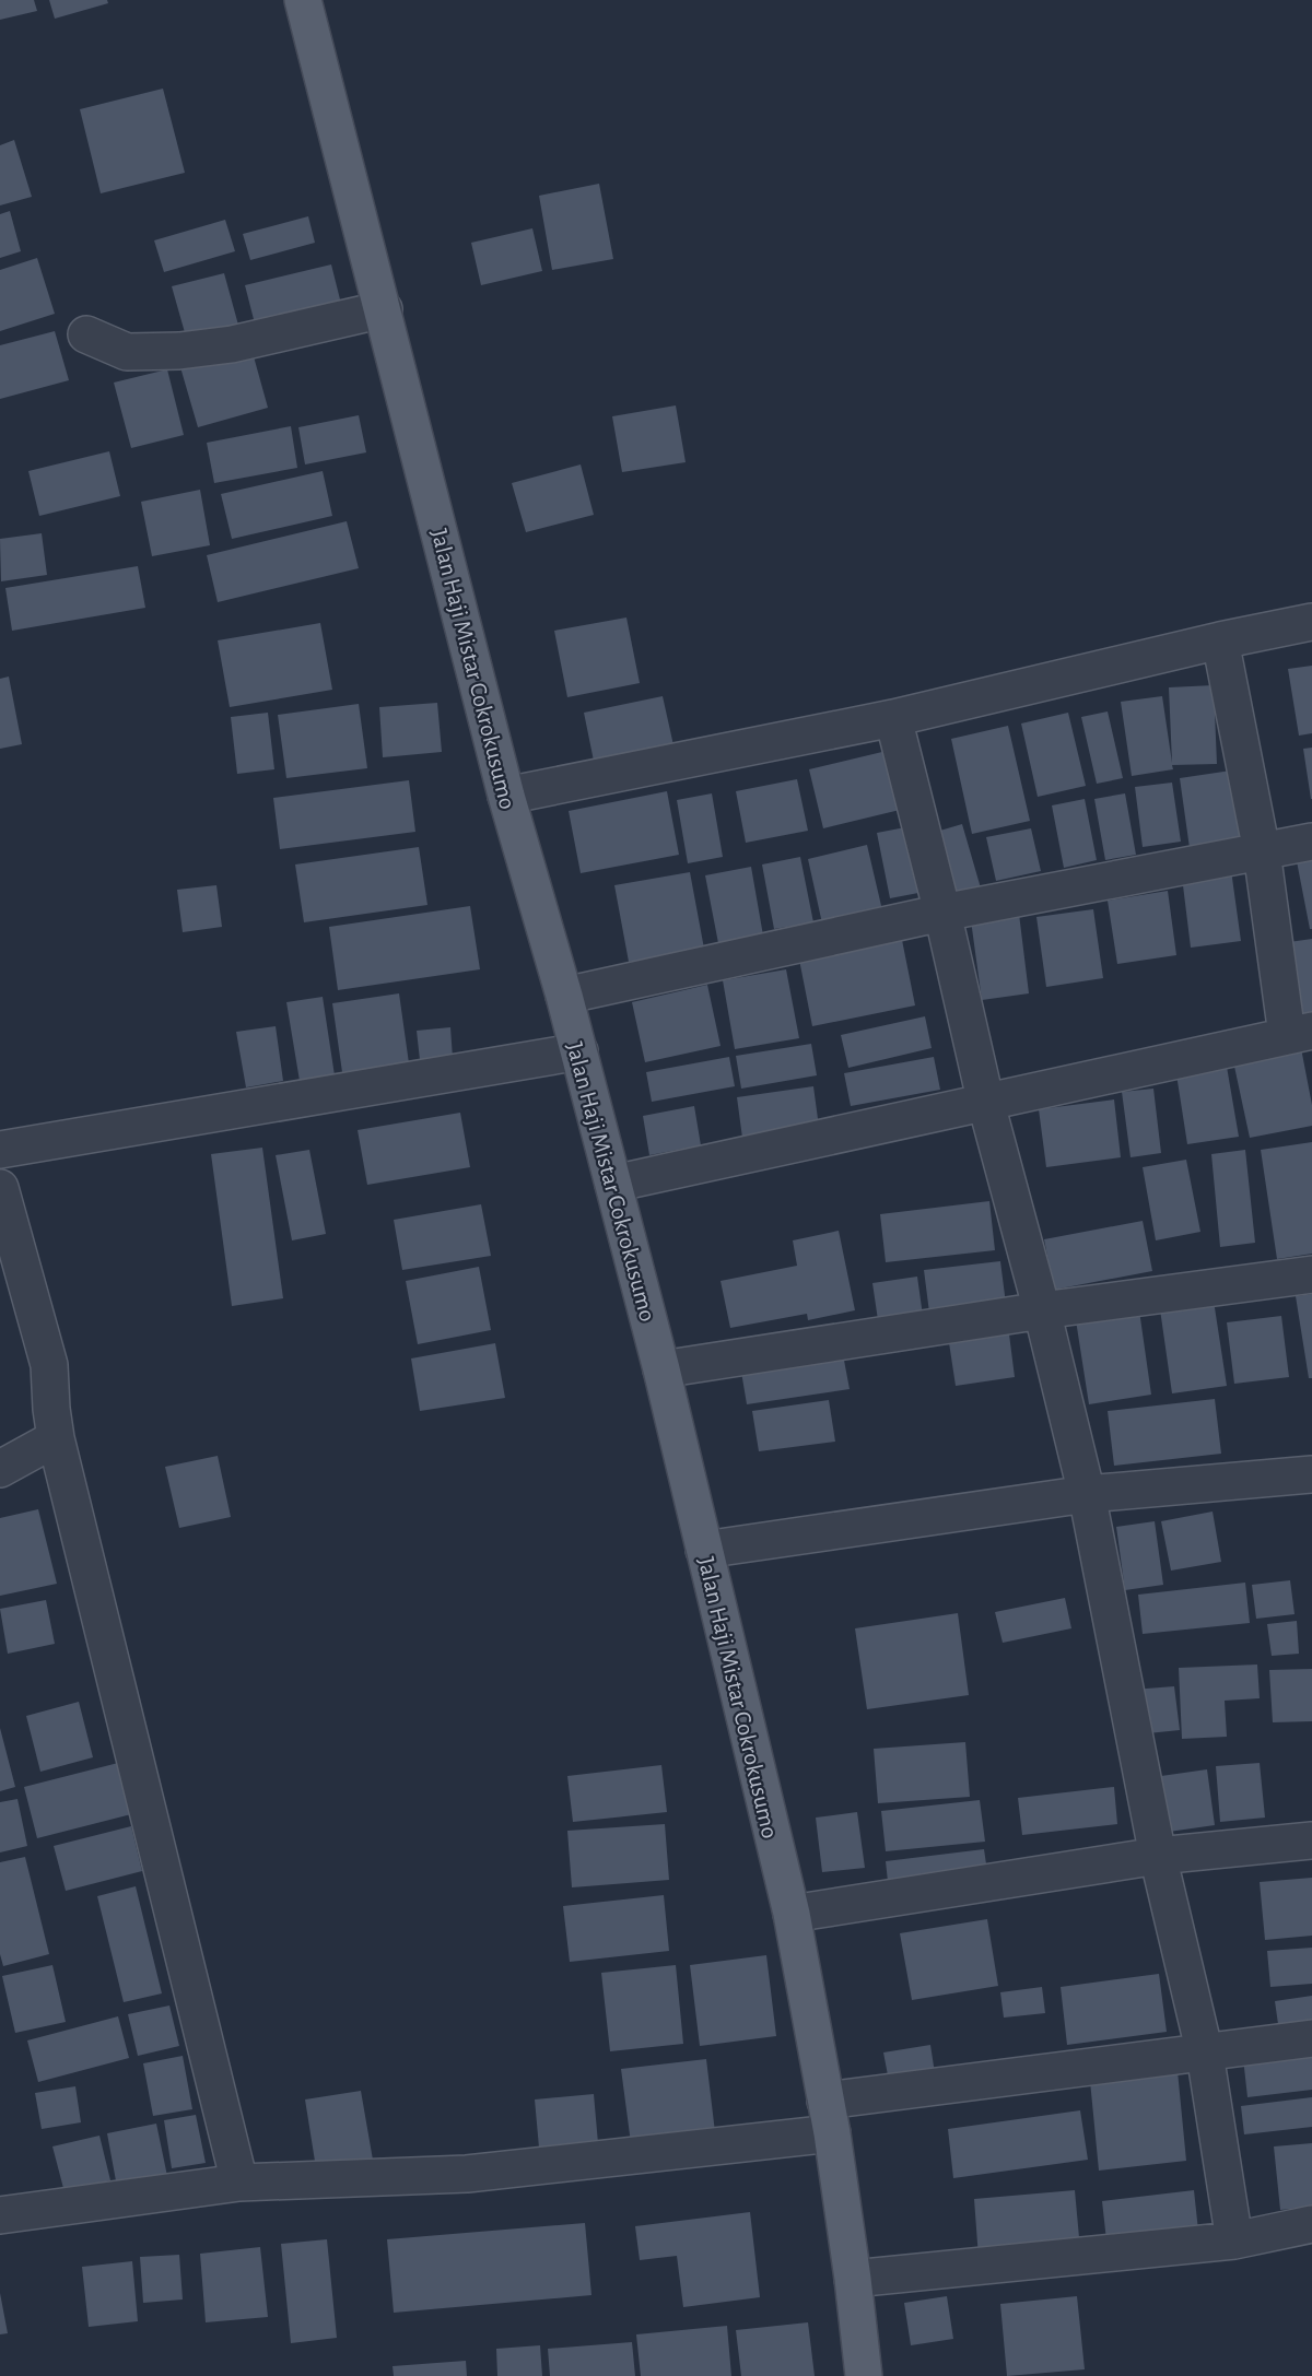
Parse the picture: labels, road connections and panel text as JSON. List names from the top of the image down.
{
  "streets": {
    "main road": ["Jalan Haji Mistar Cokrokusumo"]
  }
}
